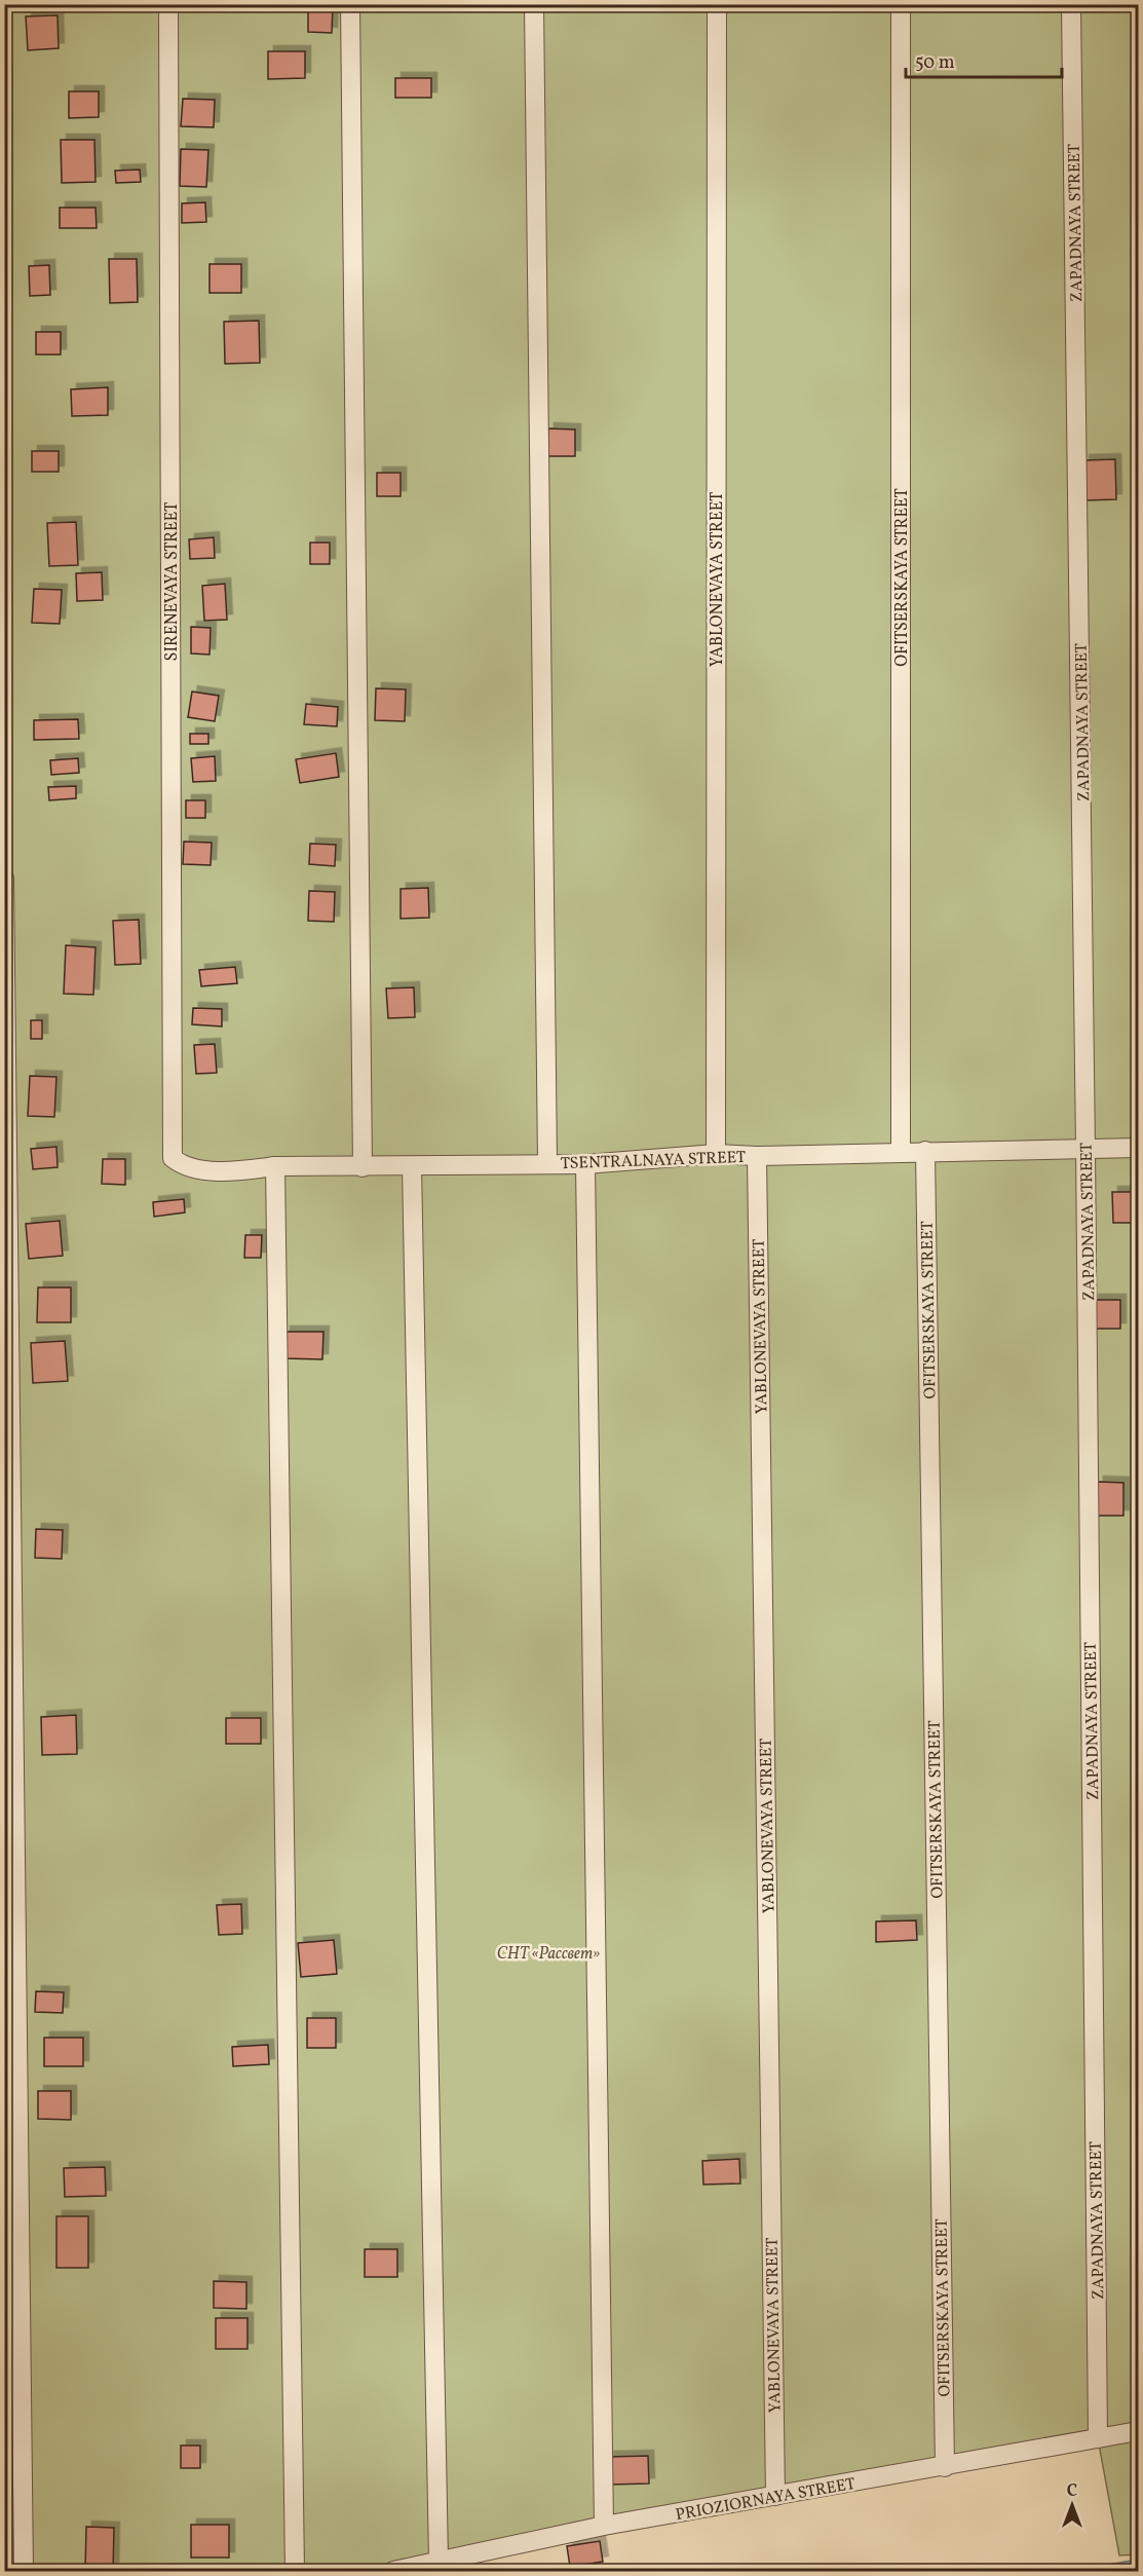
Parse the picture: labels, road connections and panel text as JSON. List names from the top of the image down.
{
  "streets": {
    "street": [
      "ZAPADNAYA STREET",
      "OFITSERSKAYA STREET",
      "YABLONEVAYA STREET",
      "SIRENEVAYA STREET",
      "TSENTRALNAYA STREET",
      "PRIOZIORNAYA STREET"
    ]
  },
  "crossings": [
    ["ZAPADNAYA STREET", "TSENTRALNAYA STREET"],
    ["ZAPADNAYA STREET", "PRIOZIORNAYA STREET"],
    ["OFITSERSKAYA STREET", "TSENTRALNAYA STREET"],
    ["OFITSERSKAYA STREET", "PRIOZIORNAYA STREET"],
    ["YABLONEVAYA STREET", "TSENTRALNAYA STREET"],
    ["YABLONEVAYA STREET", "PRIOZIORNAYA STREET"],
    ["SIRENEVAYA STREET", "TSENTRALNAYA STREET"]
  ],
  "parks": ["СНТ «Рассвет»"],
  "scale_bar": "50 m",
  "north": "top"
}
